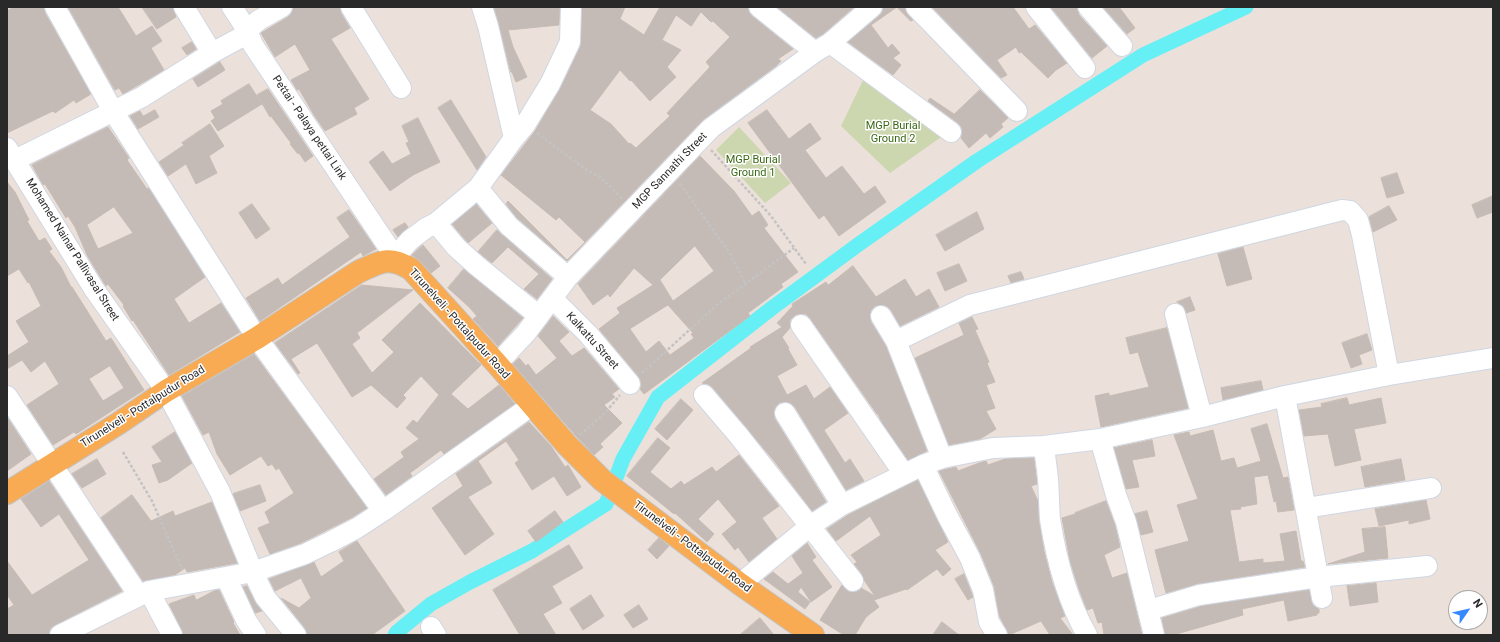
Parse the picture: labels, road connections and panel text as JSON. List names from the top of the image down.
{
  "streets": {
    "main road": ["Tirunelveli - Pottalpudur Road"],
    "street": [
      "Pettai - Palaya pettai Link",
      "MGP Sannathi Street",
      "Mohamed Nainar Pallivasal Street",
      "Kalkattu Street"
    ]
  },
  "crossings": [
    ["Pettai - Palaya pettai Link", "Tirunelveli - Pottalpudur Road"],
    ["MGP Sannathi Street", "Tirunelveli - Pottalpudur Road"],
    ["MGP Sannathi Street", "Kalkattu Street"],
    ["Mohamed Nainar Pallivasal Street", "Tirunelveli - Pottalpudur Road"]
  ],
  "parks": ["MGP Burial Ground 2", "MGP Burial Ground 1"],
  "north": "top right"
}
